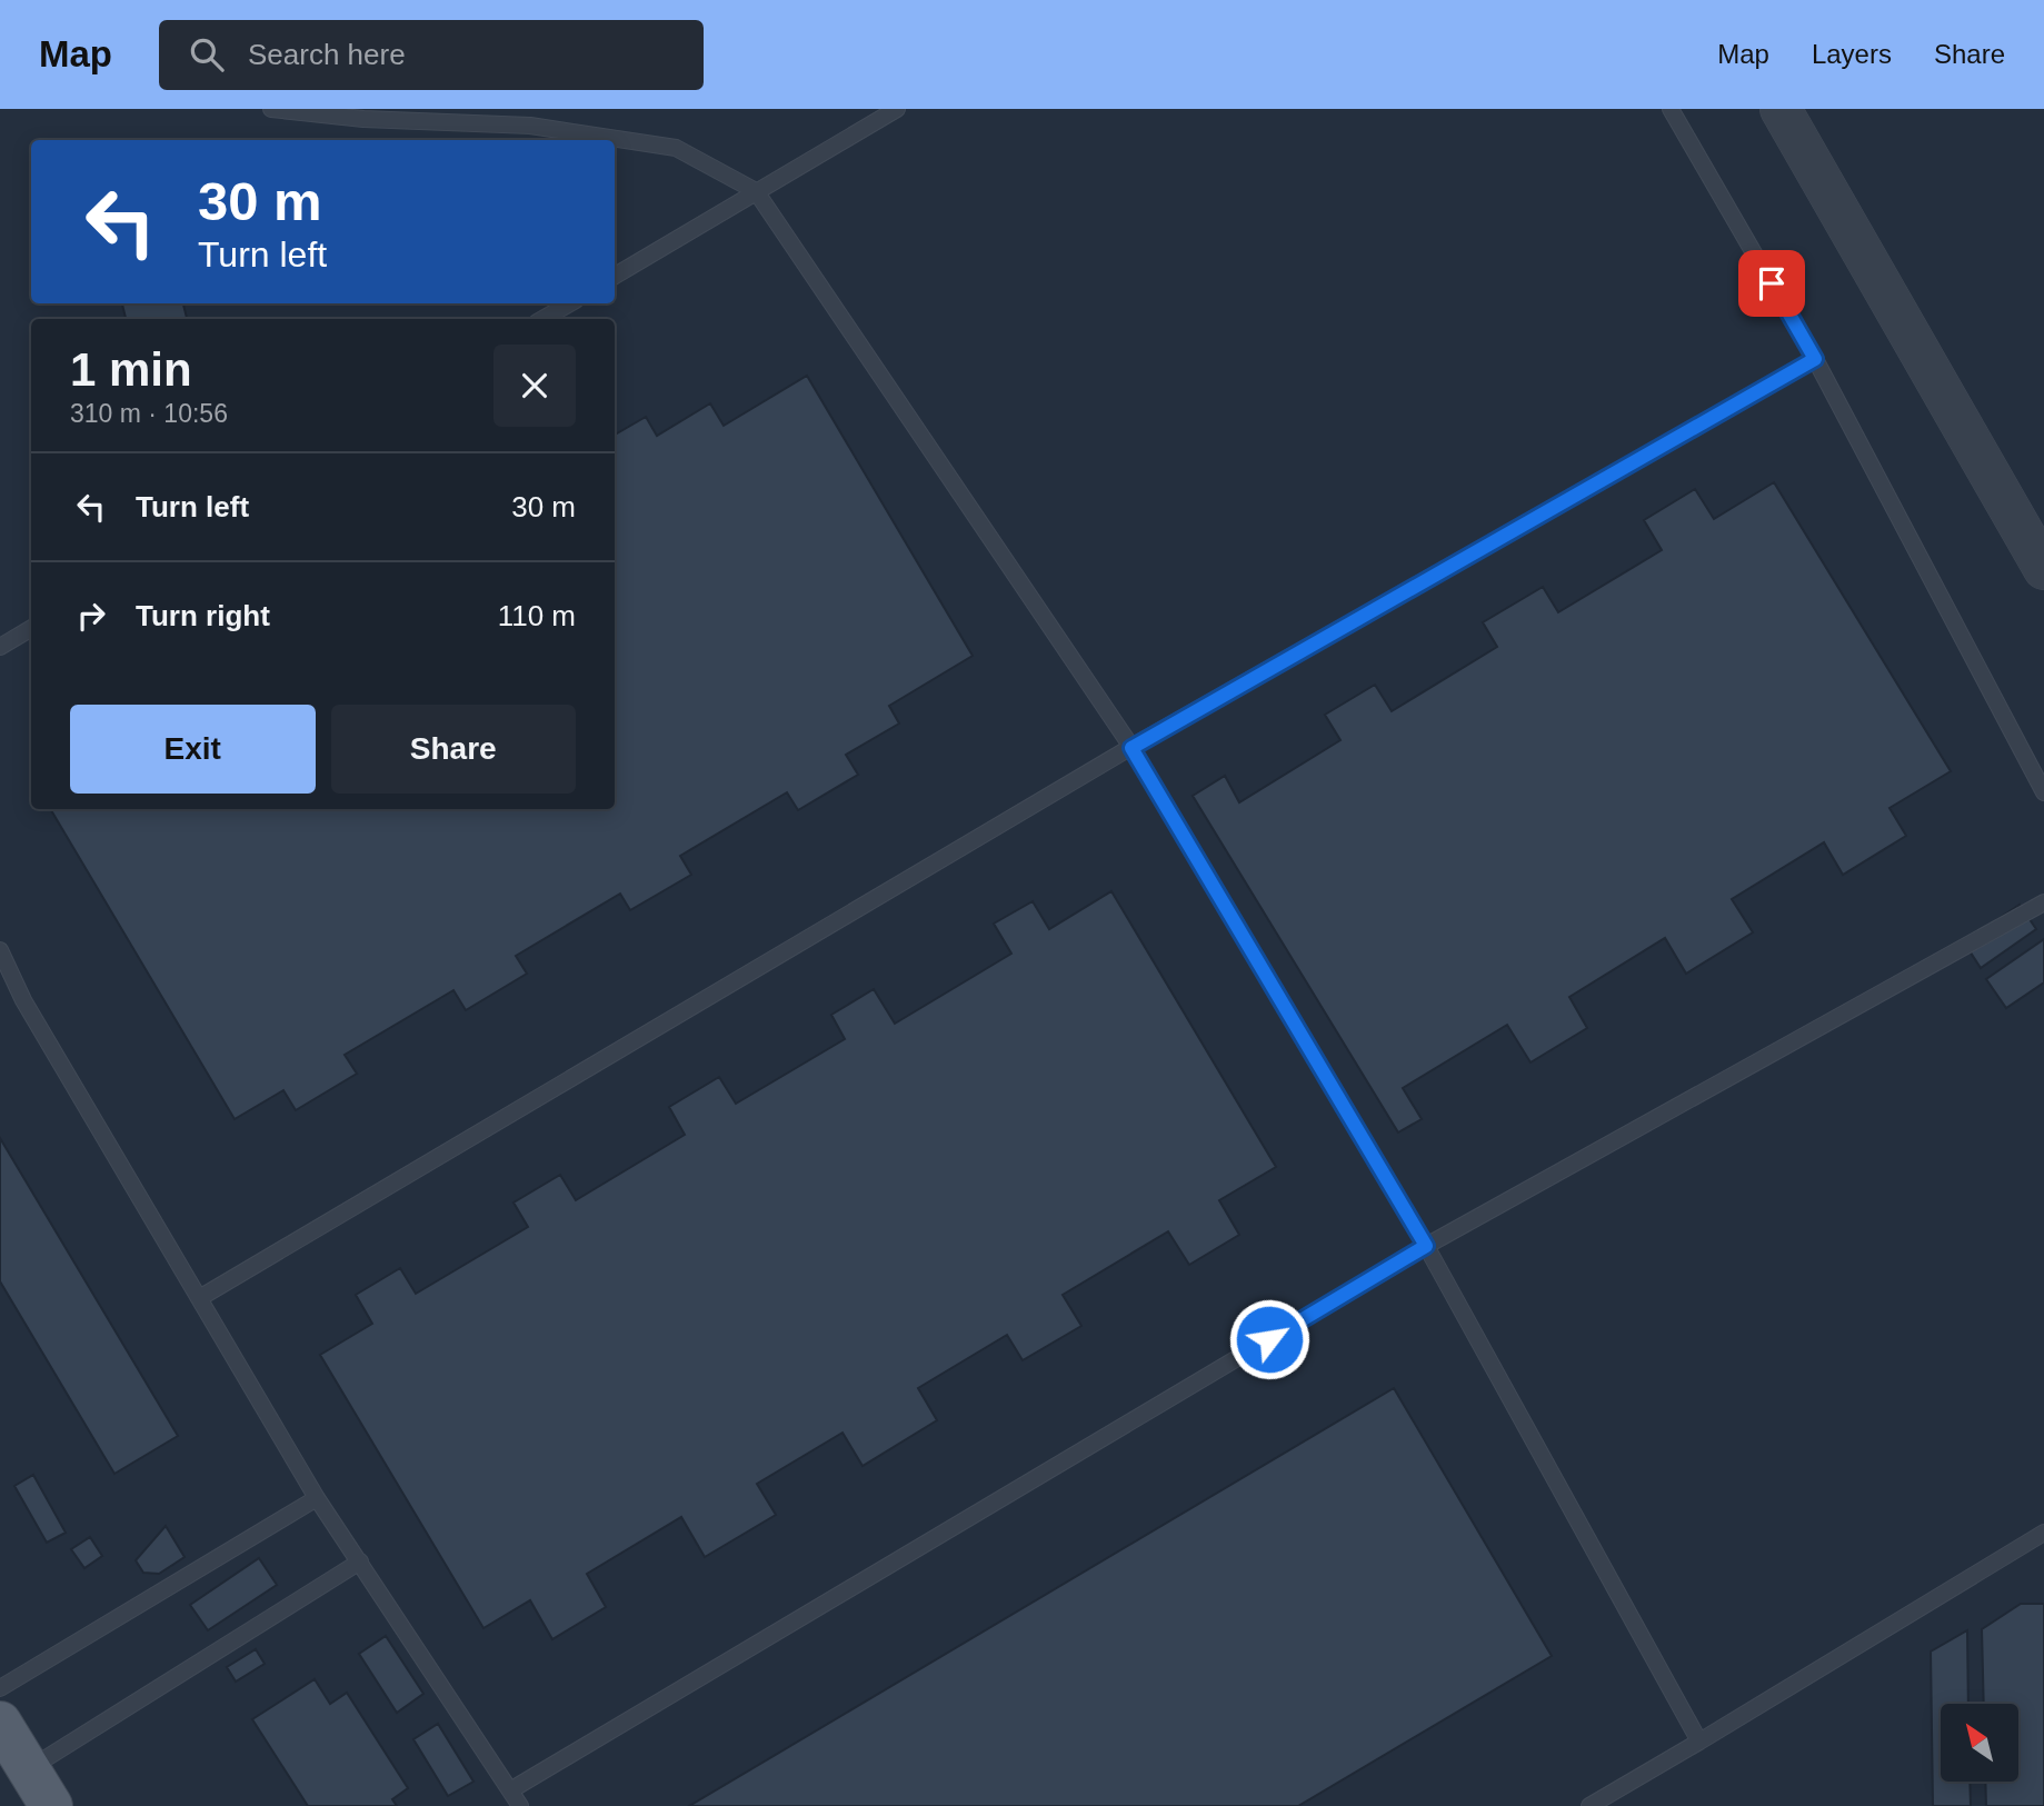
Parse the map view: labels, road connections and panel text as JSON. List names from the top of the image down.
{
  "north": "top left",
  "page": {
    "header": "Map",
    "search": "Search here",
    "nav": ["Map", "Layers", "Share"],
    "turn": ["30 m", "Turn left"],
    "heading": ["1 min", "310 m · 10:56"],
    "list": [
      {
        "name": "Turn left",
        "value": "30 m"
      },
      {
        "name": "Turn right",
        "value": "110 m"
      }
    ],
    "buttons": ["Exit", "Share"]
  }
}
